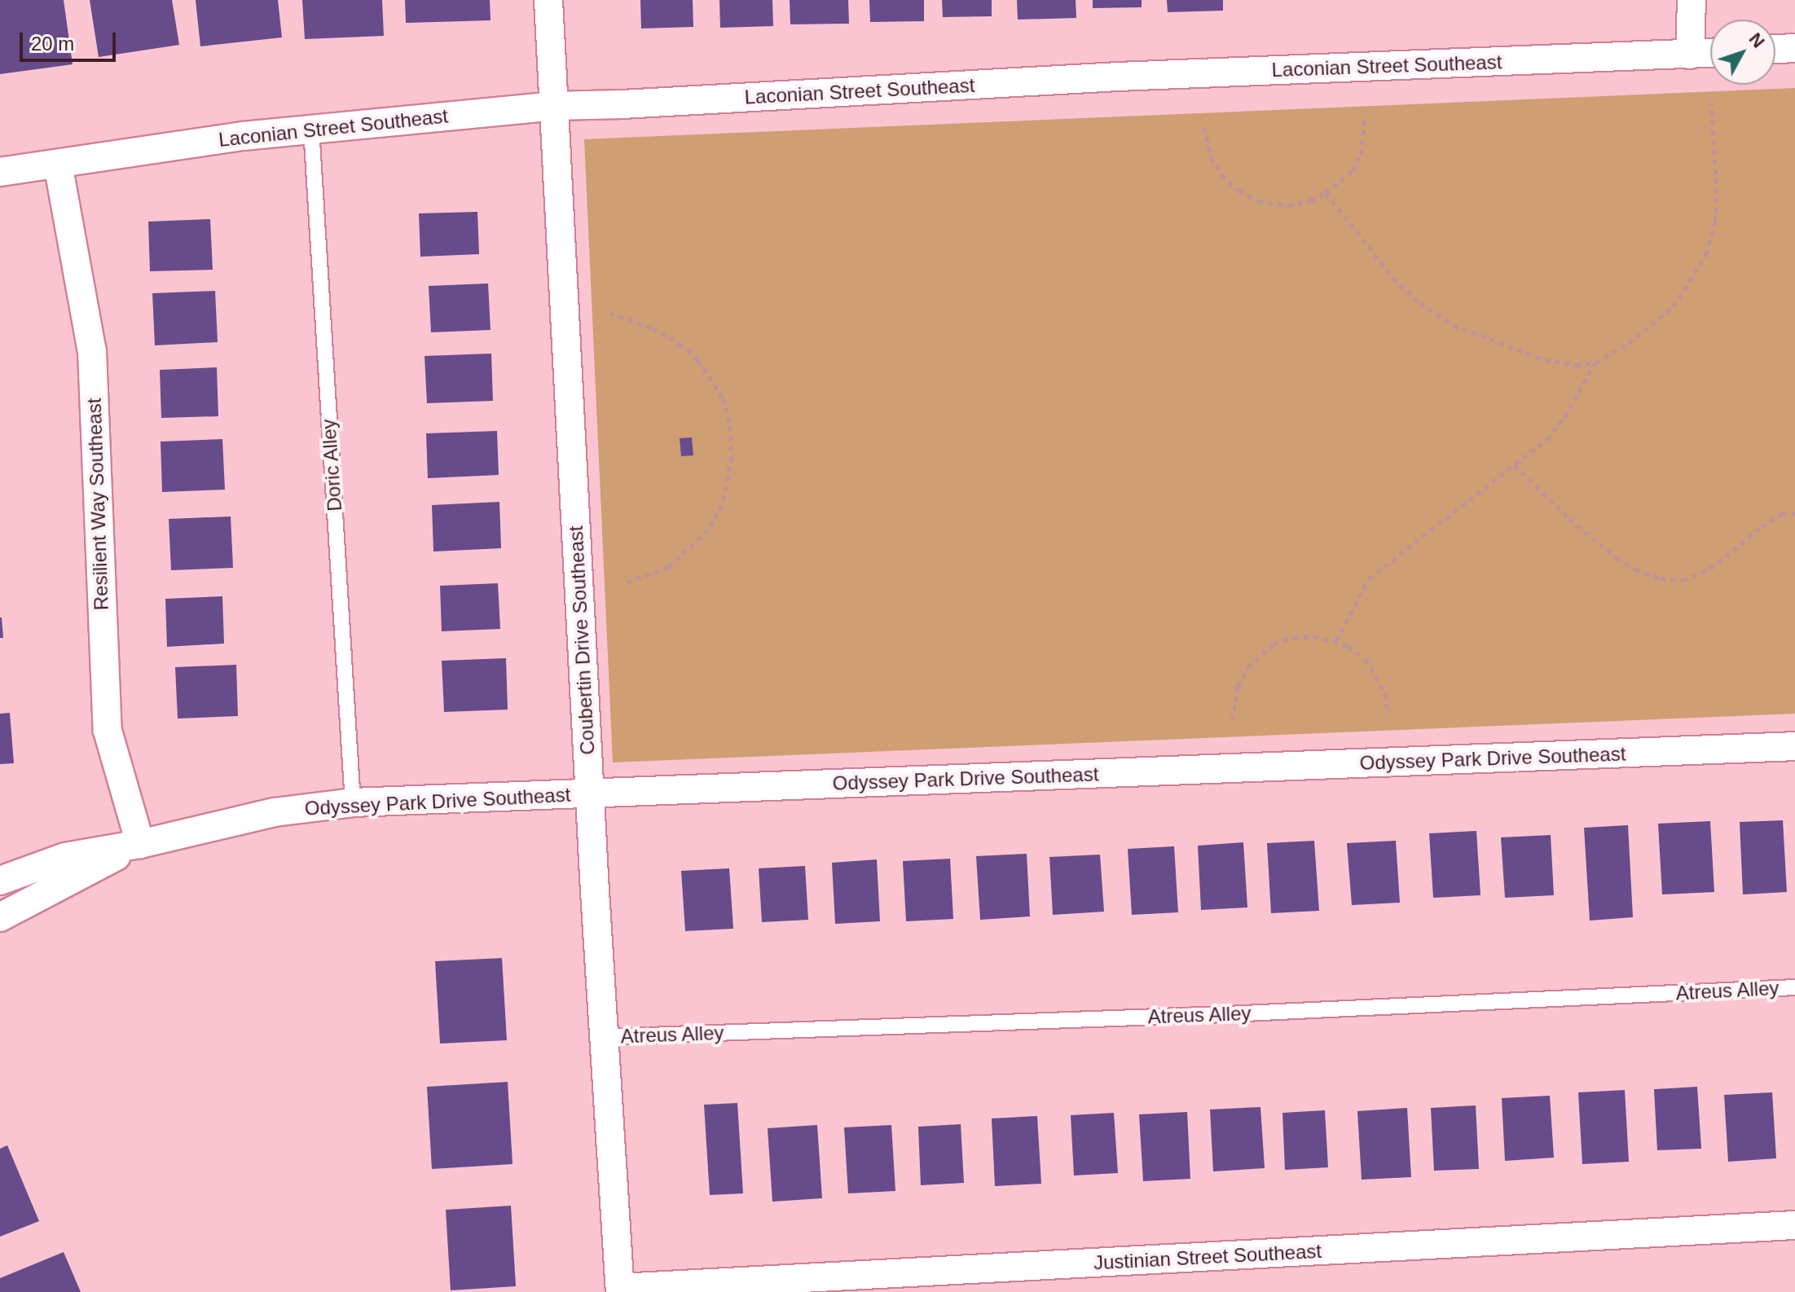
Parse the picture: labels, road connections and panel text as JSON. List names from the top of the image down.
{
  "streets": {
    "street": [
      "Laconian Street Southeast",
      "Resilient Way Southeast",
      "Coubertin Drive Southeast",
      "Odyssey Park Drive Southeast",
      "Justinian Street Southeast"
    ],
    "lane": ["Doric Alley", "Atreus Alley"]
  },
  "crossings": [
    ["Laconian Street Southeast", "Doric Alley"],
    ["Laconian Street Southeast", "Resilient Way Southeast"],
    ["Laconian Street Southeast", "Coubertin Drive Southeast"],
    ["Doric Alley", "Odyssey Park Drive Southeast"],
    ["Resilient Way Southeast", "Odyssey Park Drive Southeast"],
    ["Coubertin Drive Southeast", "Odyssey Park Drive Southeast"],
    ["Coubertin Drive Southeast", "Atreus Alley"],
    ["Coubertin Drive Southeast", "Justinian Street Southeast"]
  ],
  "scale_bar": "20 m",
  "north": "top right"
}
